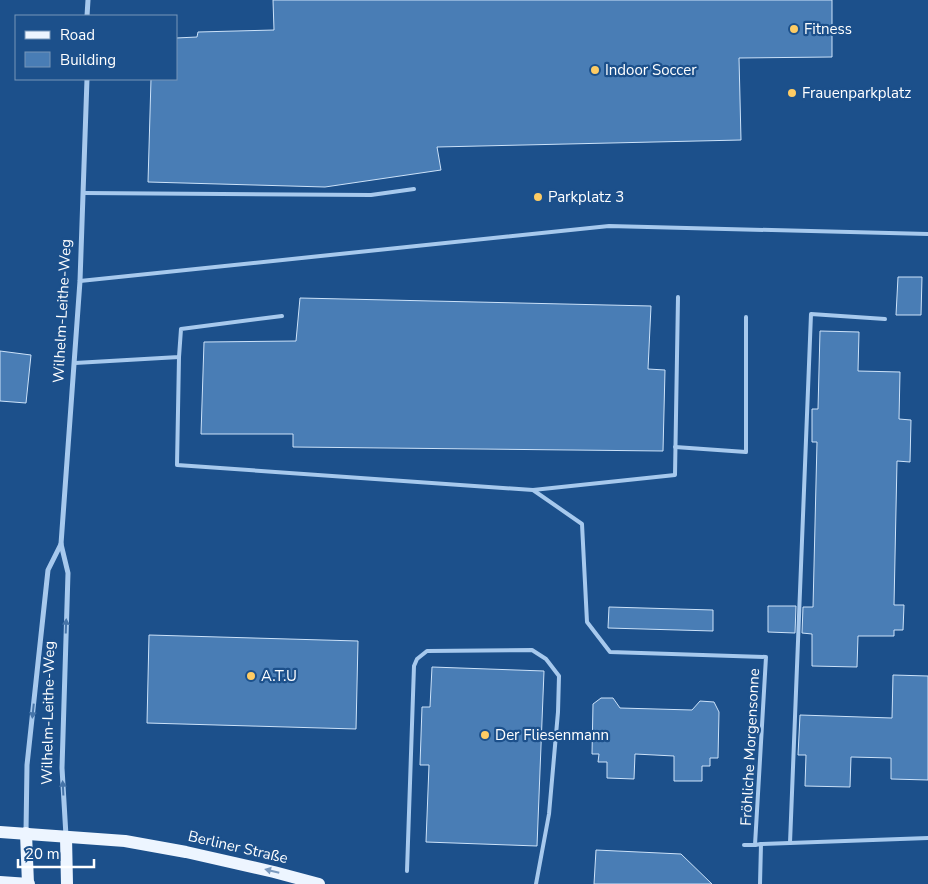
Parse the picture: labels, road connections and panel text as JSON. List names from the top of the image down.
{
  "streets": {
    "main road": ["Wilhelm-Leithe-Weg", "Berliner Straße"],
    "lane": ["Fröhliche Morgensonne"]
  },
  "crossings": [
    ["Wilhelm-Leithe-Weg", "Berliner Straße"]
  ],
  "one_way": ["Berliner Straße"],
  "places": [
    "Fitness",
    "Indoor Soccer",
    "Frauenparkplatz",
    "Parkplatz 3",
    "A.T.U",
    "Der Fliesenmann"
  ],
  "legend": ["Road", "Building"],
  "scale_bar": "20 m"
}
